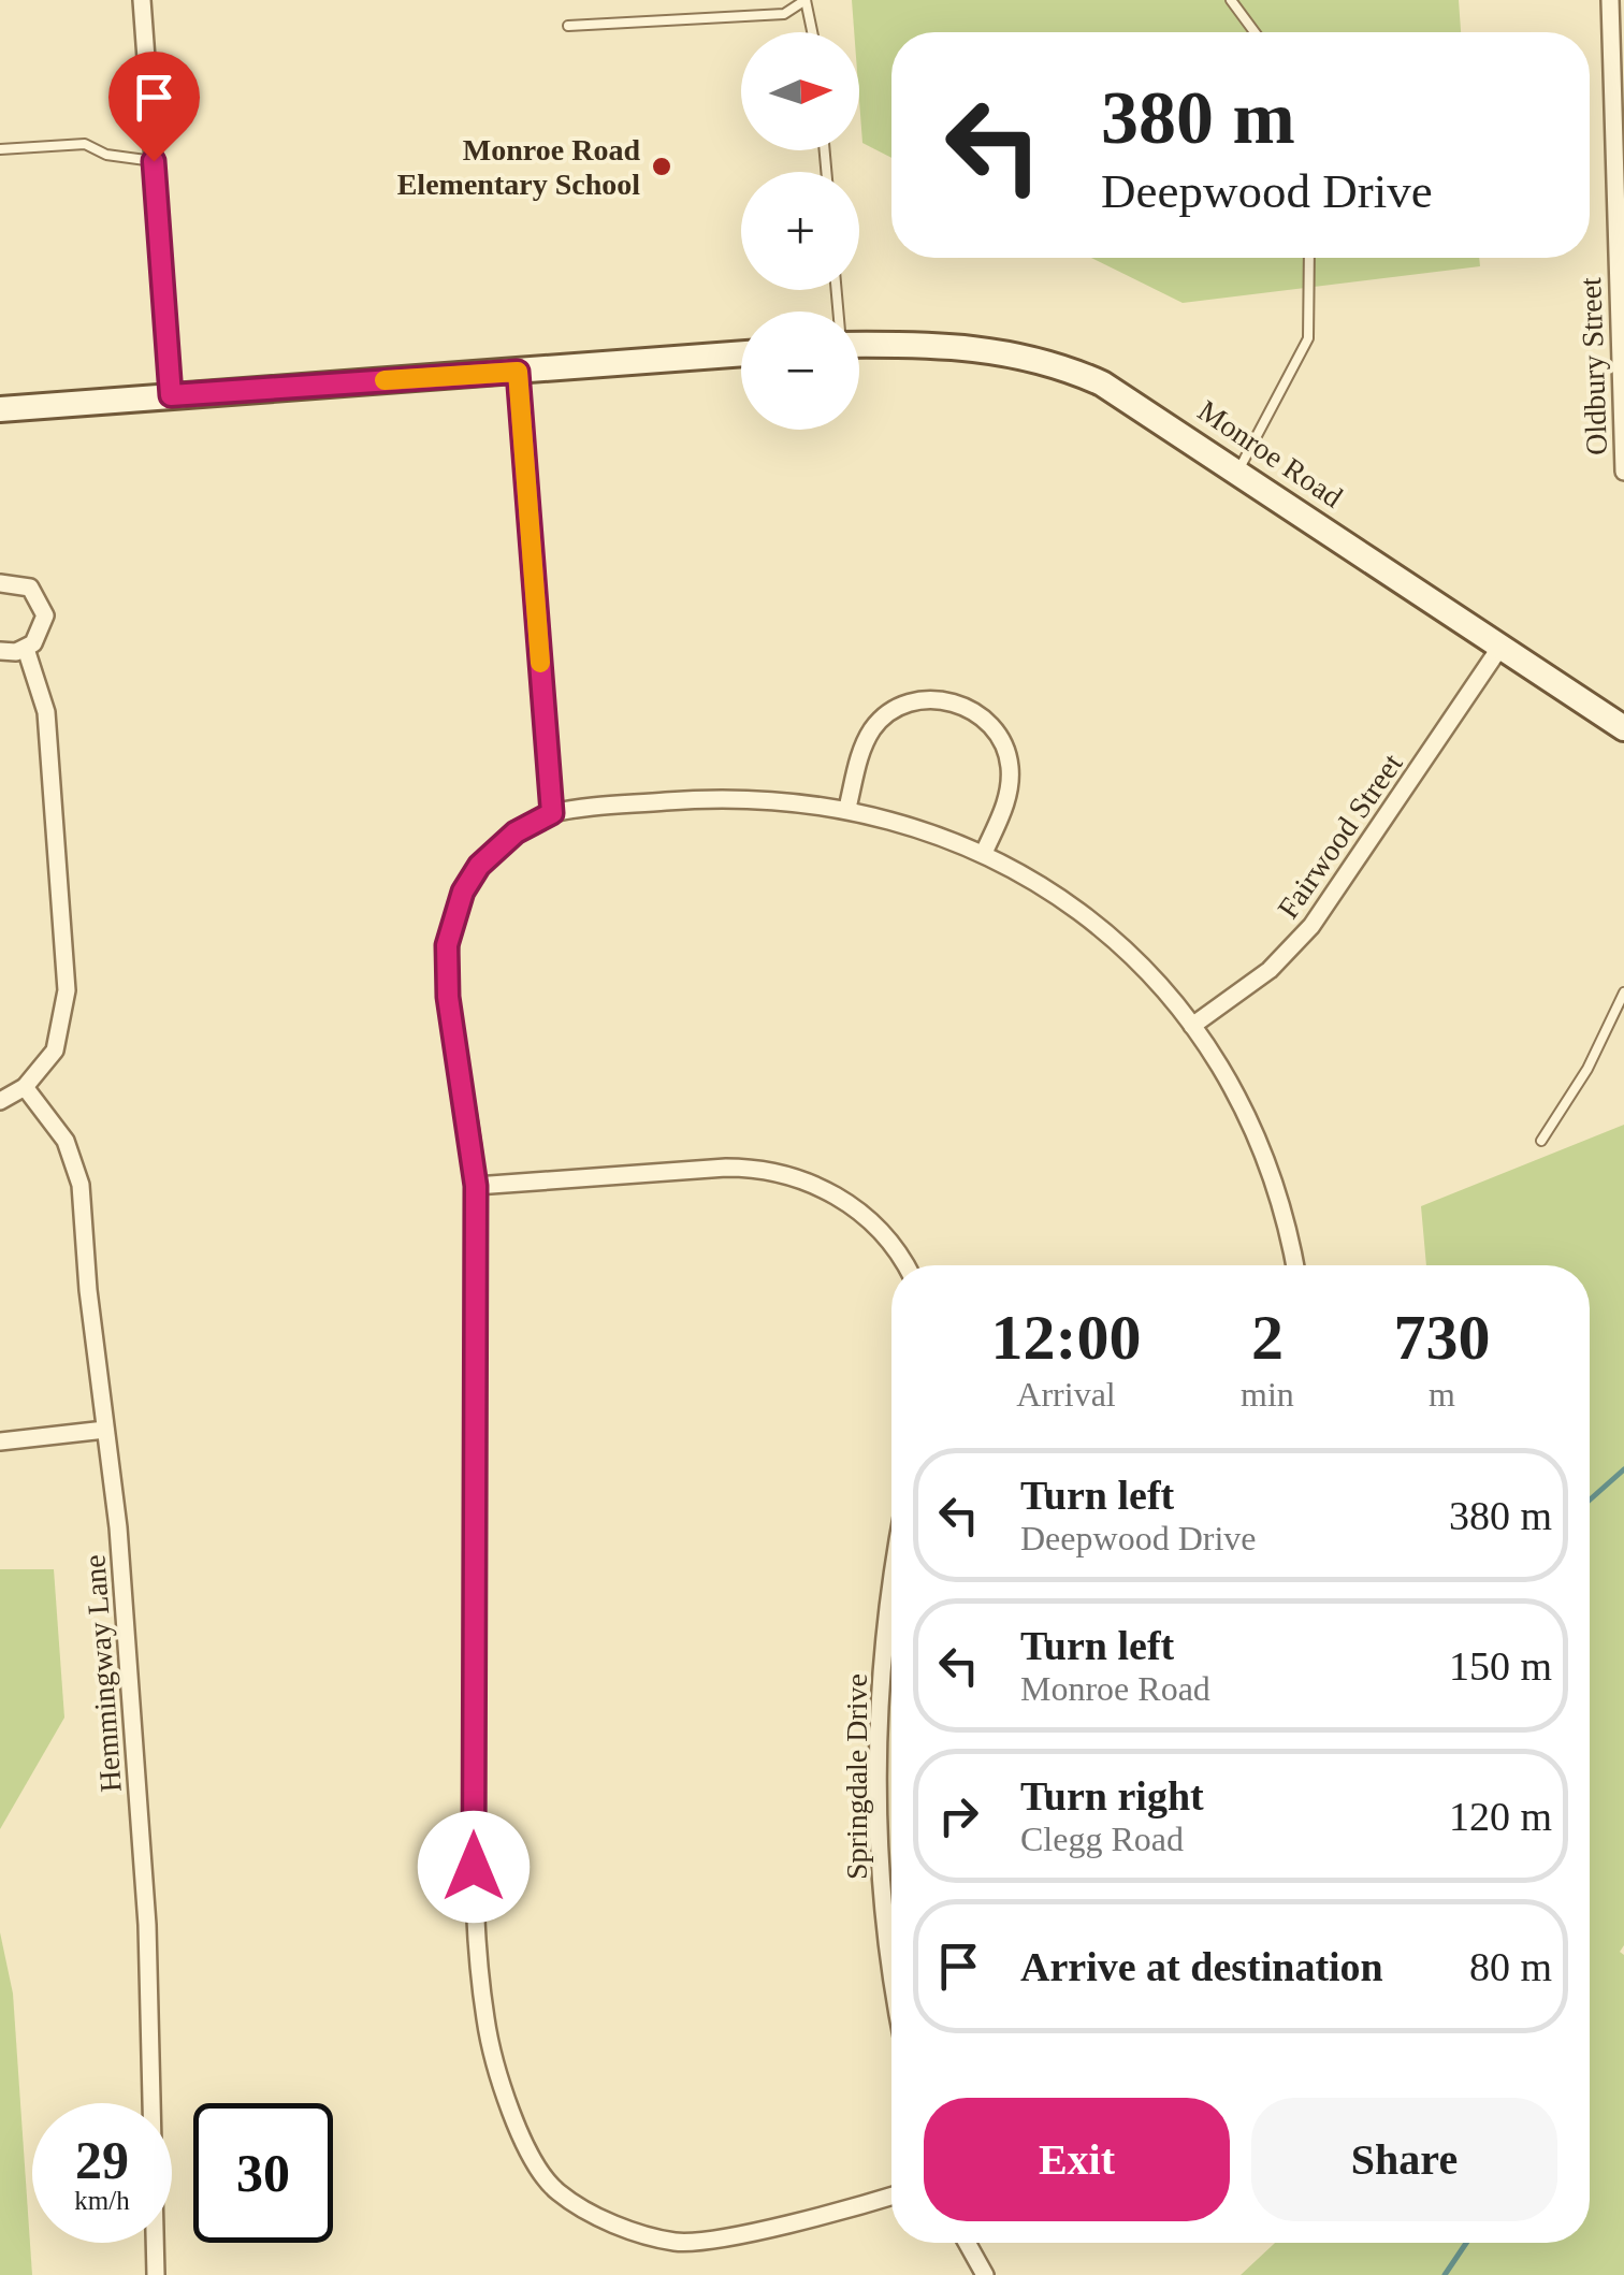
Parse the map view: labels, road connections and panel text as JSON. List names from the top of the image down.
{
  "streets": {
    "street": [
      "Oldbury Street",
      "Monroe Road",
      "Fairwood Street",
      "Hemmingway Lane",
      "Springdale Drive"
    ]
  },
  "crossings": [
    ["Monroe Road", "Fairwood Street"]
  ],
  "places": ["Monroe Road Elementary School"],
  "north": "right",
  "page": {
    "map_buttons": ["+", "−"],
    "turn": ["380 m", "Deepwood Drive"],
    "eta": [
      "12:00",
      "Arrival",
      "2",
      "min",
      "730",
      "m"
    ],
    "list": [
      {
        "name": "Turn left",
        "note": "Deepwood Drive",
        "value": "380 m"
      },
      {
        "name": "Turn left",
        "note": "Monroe Road",
        "value": "150 m"
      },
      {
        "name": "Turn right",
        "note": "Clegg Road",
        "value": "120 m"
      },
      {
        "name": "Arrive at destination",
        "value": "80 m"
      }
    ],
    "buttons": ["Exit", "Share"],
    "speed": "29 km/h",
    "limit": "30"
  }
}
